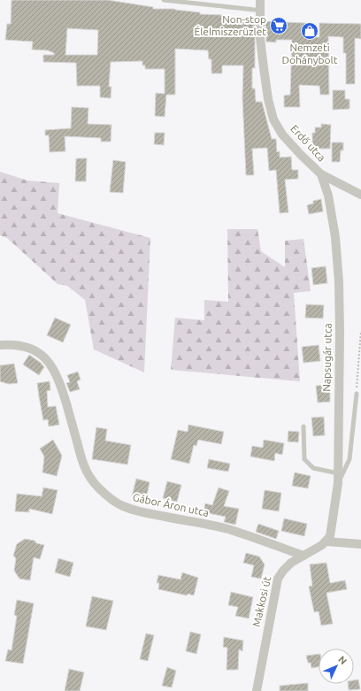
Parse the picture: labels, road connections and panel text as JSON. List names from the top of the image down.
{
  "streets": {
    "street": [
      "Erdő utca",
      "Napsugár utca",
      "Gábor Áron utca",
      "Makkosi út"
    ]
  },
  "crossings": [
    ["Erdő utca", "Napsugár utca"],
    ["Napsugár utca", "Makkosi út"],
    ["Gábor Áron utca", "Makkosi út"]
  ],
  "places": {
    "supermarket": ["Non-stop Élelmiszerüzlet"],
    "shop": ["Nemzeti Dohánybolt"]
  },
  "north": "top right"
}
